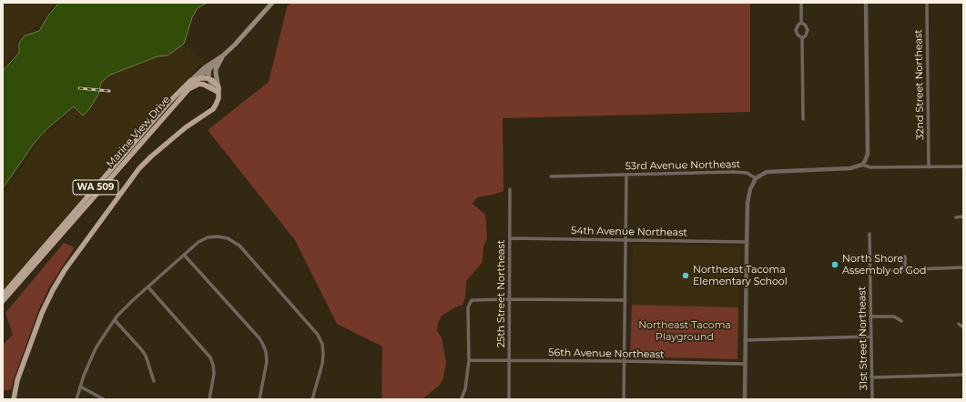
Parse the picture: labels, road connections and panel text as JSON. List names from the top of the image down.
{
  "streets": {
    "main road": ["Marine View Drive", "WA 509"],
    "street": [
      "32nd Street Northeast",
      "53rd Avenue Northeast",
      "54th Avenue Northeast",
      "25th Street Northeast",
      "31st Street Northeast",
      "56th Avenue Northeast"
    ]
  },
  "crossings": [
    ["54th Avenue Northeast", "25th Street Northeast"],
    ["25th Street Northeast", "56th Avenue Northeast"]
  ],
  "parks": ["Northeast Tacoma Playground"],
  "places": ["North Shore Assembly of God", "Northeast Tacoma Elementary School"]
}
